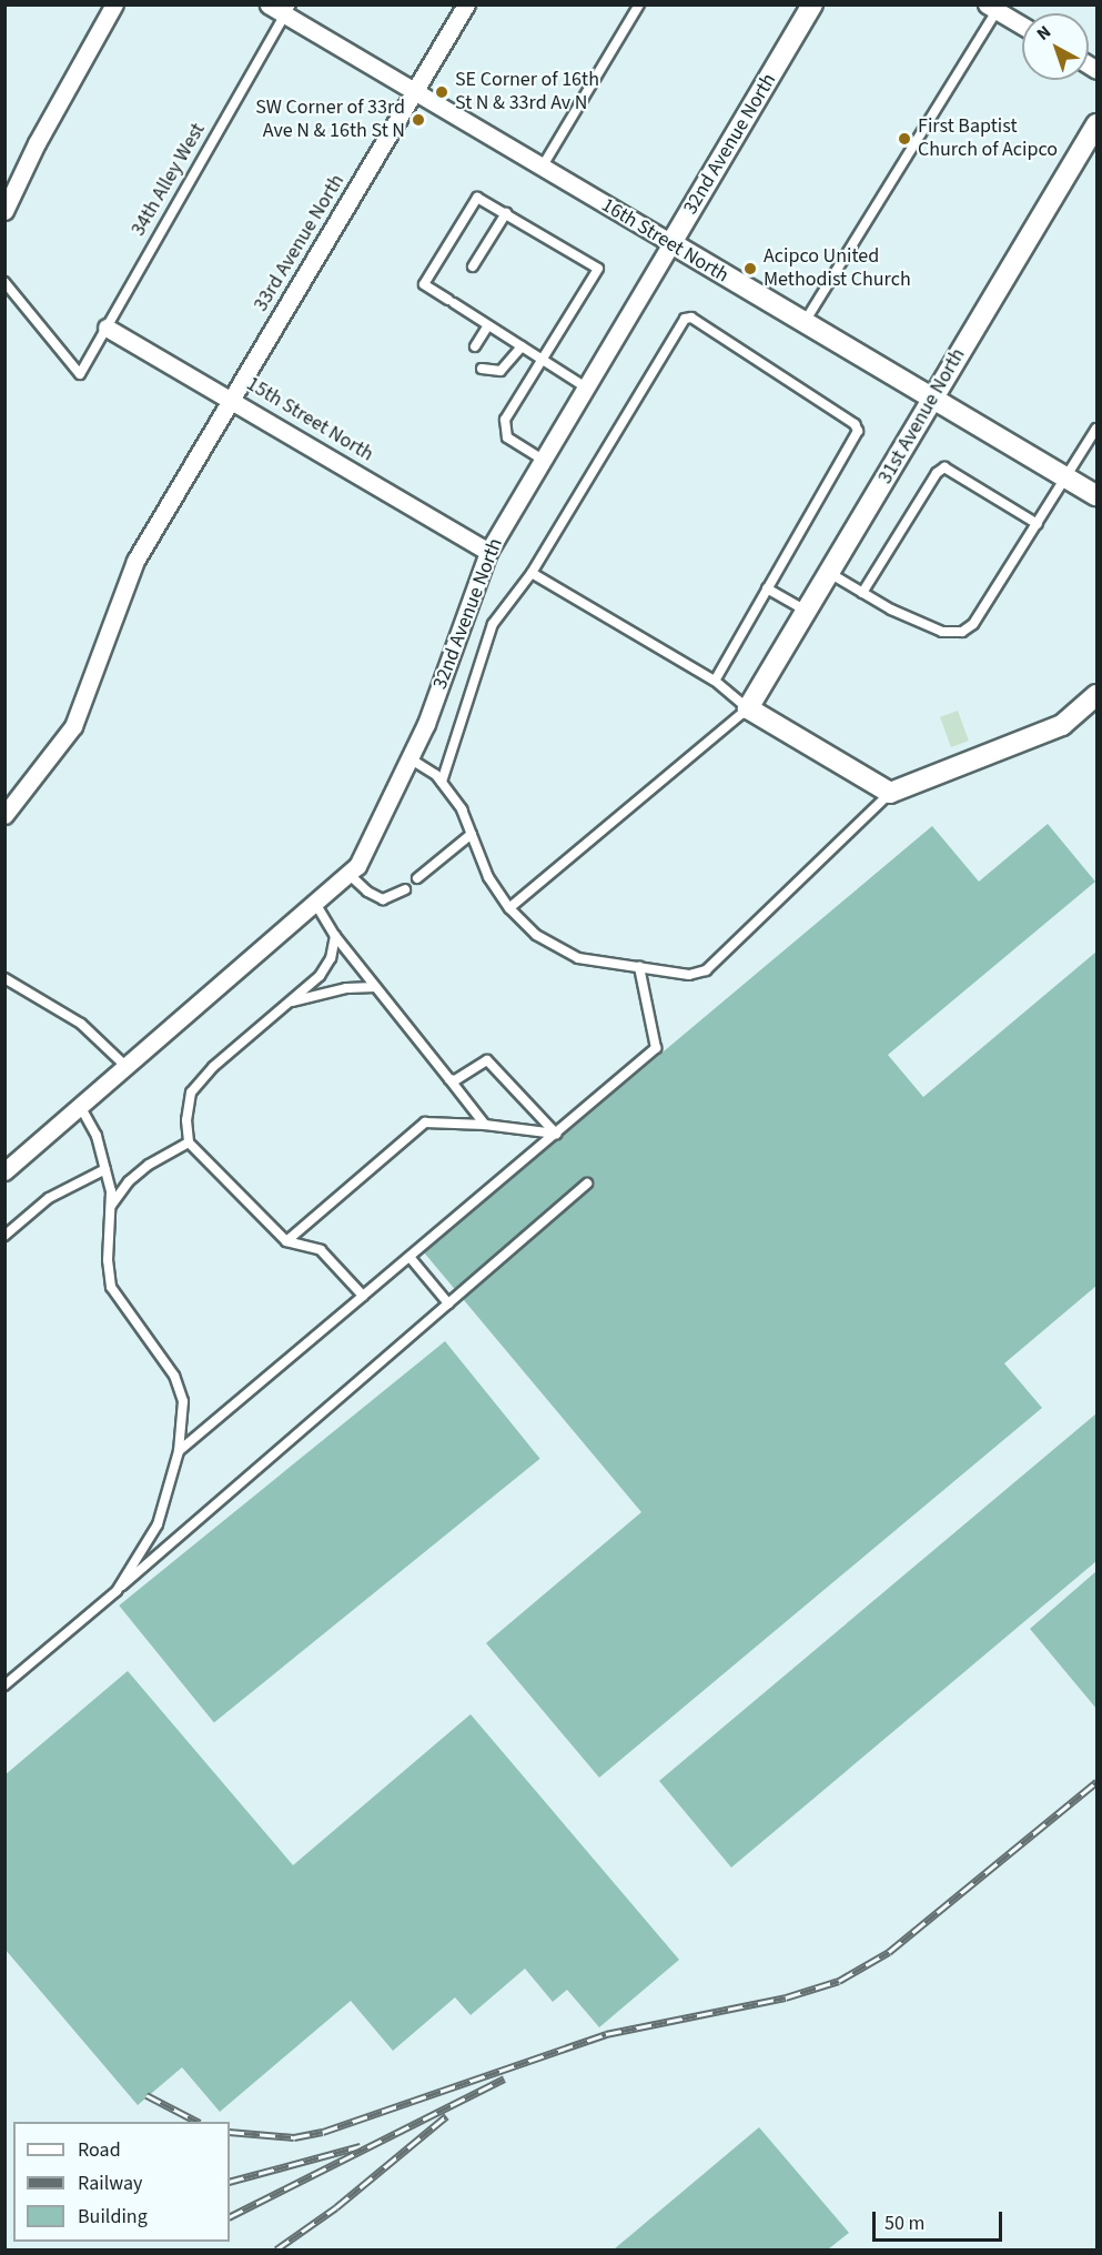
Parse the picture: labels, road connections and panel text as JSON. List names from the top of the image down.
{
  "streets": {
    "street": [
      "32nd Avenue North",
      "16th Street North",
      "33rd Avenue North",
      "31st Avenue North",
      "15th Street North"
    ],
    "lane": ["34th Alley West"]
  },
  "crossings": [
    ["32nd Avenue North", "16th Street North"],
    ["32nd Avenue North", "15th Street North"],
    ["34th Alley West", "16th Street North"],
    ["34th Alley West", "15th Street North"],
    ["16th Street North", "33rd Avenue North"],
    ["16th Street North", "31st Avenue North"],
    ["33rd Avenue North", "15th Street North"]
  ],
  "places": [
    "SE Corner of 16th St N & 33rd Av N",
    "SW Corner of 33rd Ave N & 16th St N",
    "First Baptist Church of Acipco",
    "Acipco United Methodist Church"
  ],
  "legend": ["Road", "Railway", "Building"],
  "scale_bar": "50 m",
  "north": "top left"
}
